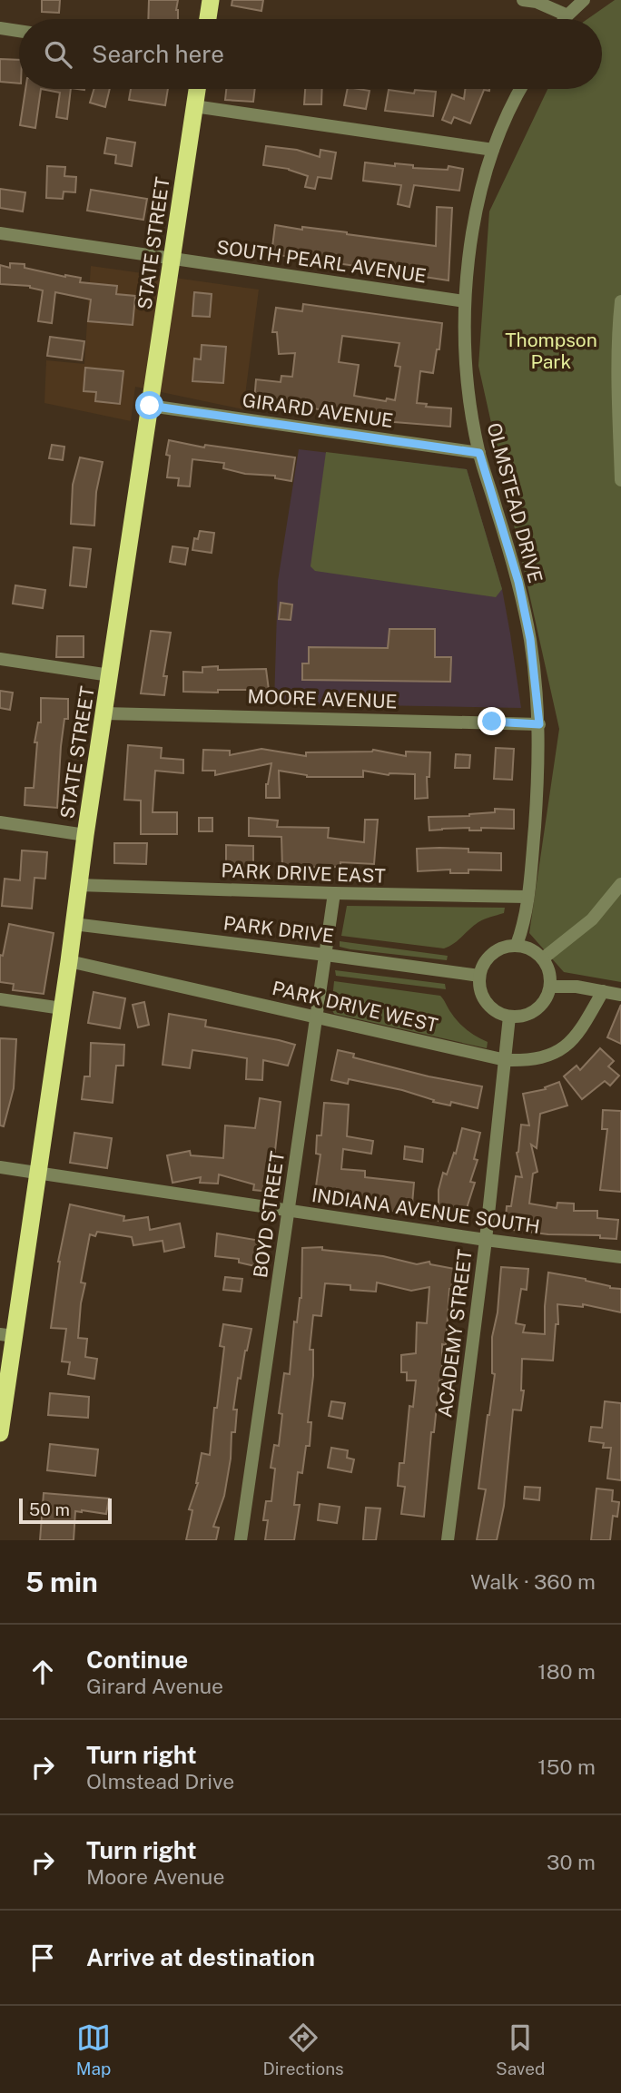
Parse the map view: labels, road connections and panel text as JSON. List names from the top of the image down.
{
  "streets": {
    "highway": ["STATE STREET"],
    "street": [
      "SOUTH PEARL AVENUE",
      "GIRARD AVENUE",
      "OLMSTEAD DRIVE",
      "MOORE AVENUE",
      "PARK DRIVE EAST",
      "PARK DRIVE",
      "PARK DRIVE WEST",
      "INDIANA AVENUE SOUTH",
      "BOYD STREET",
      "ACADEMY STREET"
    ]
  },
  "crossings": [
    ["STATE STREET", "SOUTH PEARL AVENUE"],
    ["STATE STREET", "GIRARD AVENUE"],
    ["STATE STREET", "MOORE AVENUE"],
    ["STATE STREET", "PARK DRIVE EAST"],
    ["STATE STREET", "PARK DRIVE"],
    ["STATE STREET", "PARK DRIVE WEST"],
    ["STATE STREET", "INDIANA AVENUE SOUTH"],
    ["SOUTH PEARL AVENUE", "OLMSTEAD DRIVE"],
    ["GIRARD AVENUE", "OLMSTEAD DRIVE"],
    ["OLMSTEAD DRIVE", "MOORE AVENUE"],
    ["OLMSTEAD DRIVE", "PARK DRIVE EAST"],
    ["OLMSTEAD DRIVE", "PARK DRIVE"],
    ["OLMSTEAD DRIVE", "ACADEMY STREET"],
    ["PARK DRIVE EAST", "BOYD STREET"],
    ["PARK DRIVE", "BOYD STREET"],
    ["PARK DRIVE", "ACADEMY STREET"],
    ["PARK DRIVE WEST", "BOYD STREET"],
    ["PARK DRIVE WEST", "ACADEMY STREET"],
    ["INDIANA AVENUE SOUTH", "BOYD STREET"],
    ["INDIANA AVENUE SOUTH", "ACADEMY STREET"]
  ],
  "parks": ["Thompson Park"],
  "scale_bar": "50 m",
  "page": {
    "search": "Search here",
    "scale": "50 m",
    "heading": ["5 min", "Walk · 360 m"],
    "list": [
      ["Continue", "Girard Avenue", "180 m"],
      ["Turn right", "Olmstead Drive", "150 m"],
      ["Turn right", "Moore Avenue", "30 m"],
      "Arrive at destination"
    ],
    "nav": ["Map", "Directions", "Saved"]
  }
}
